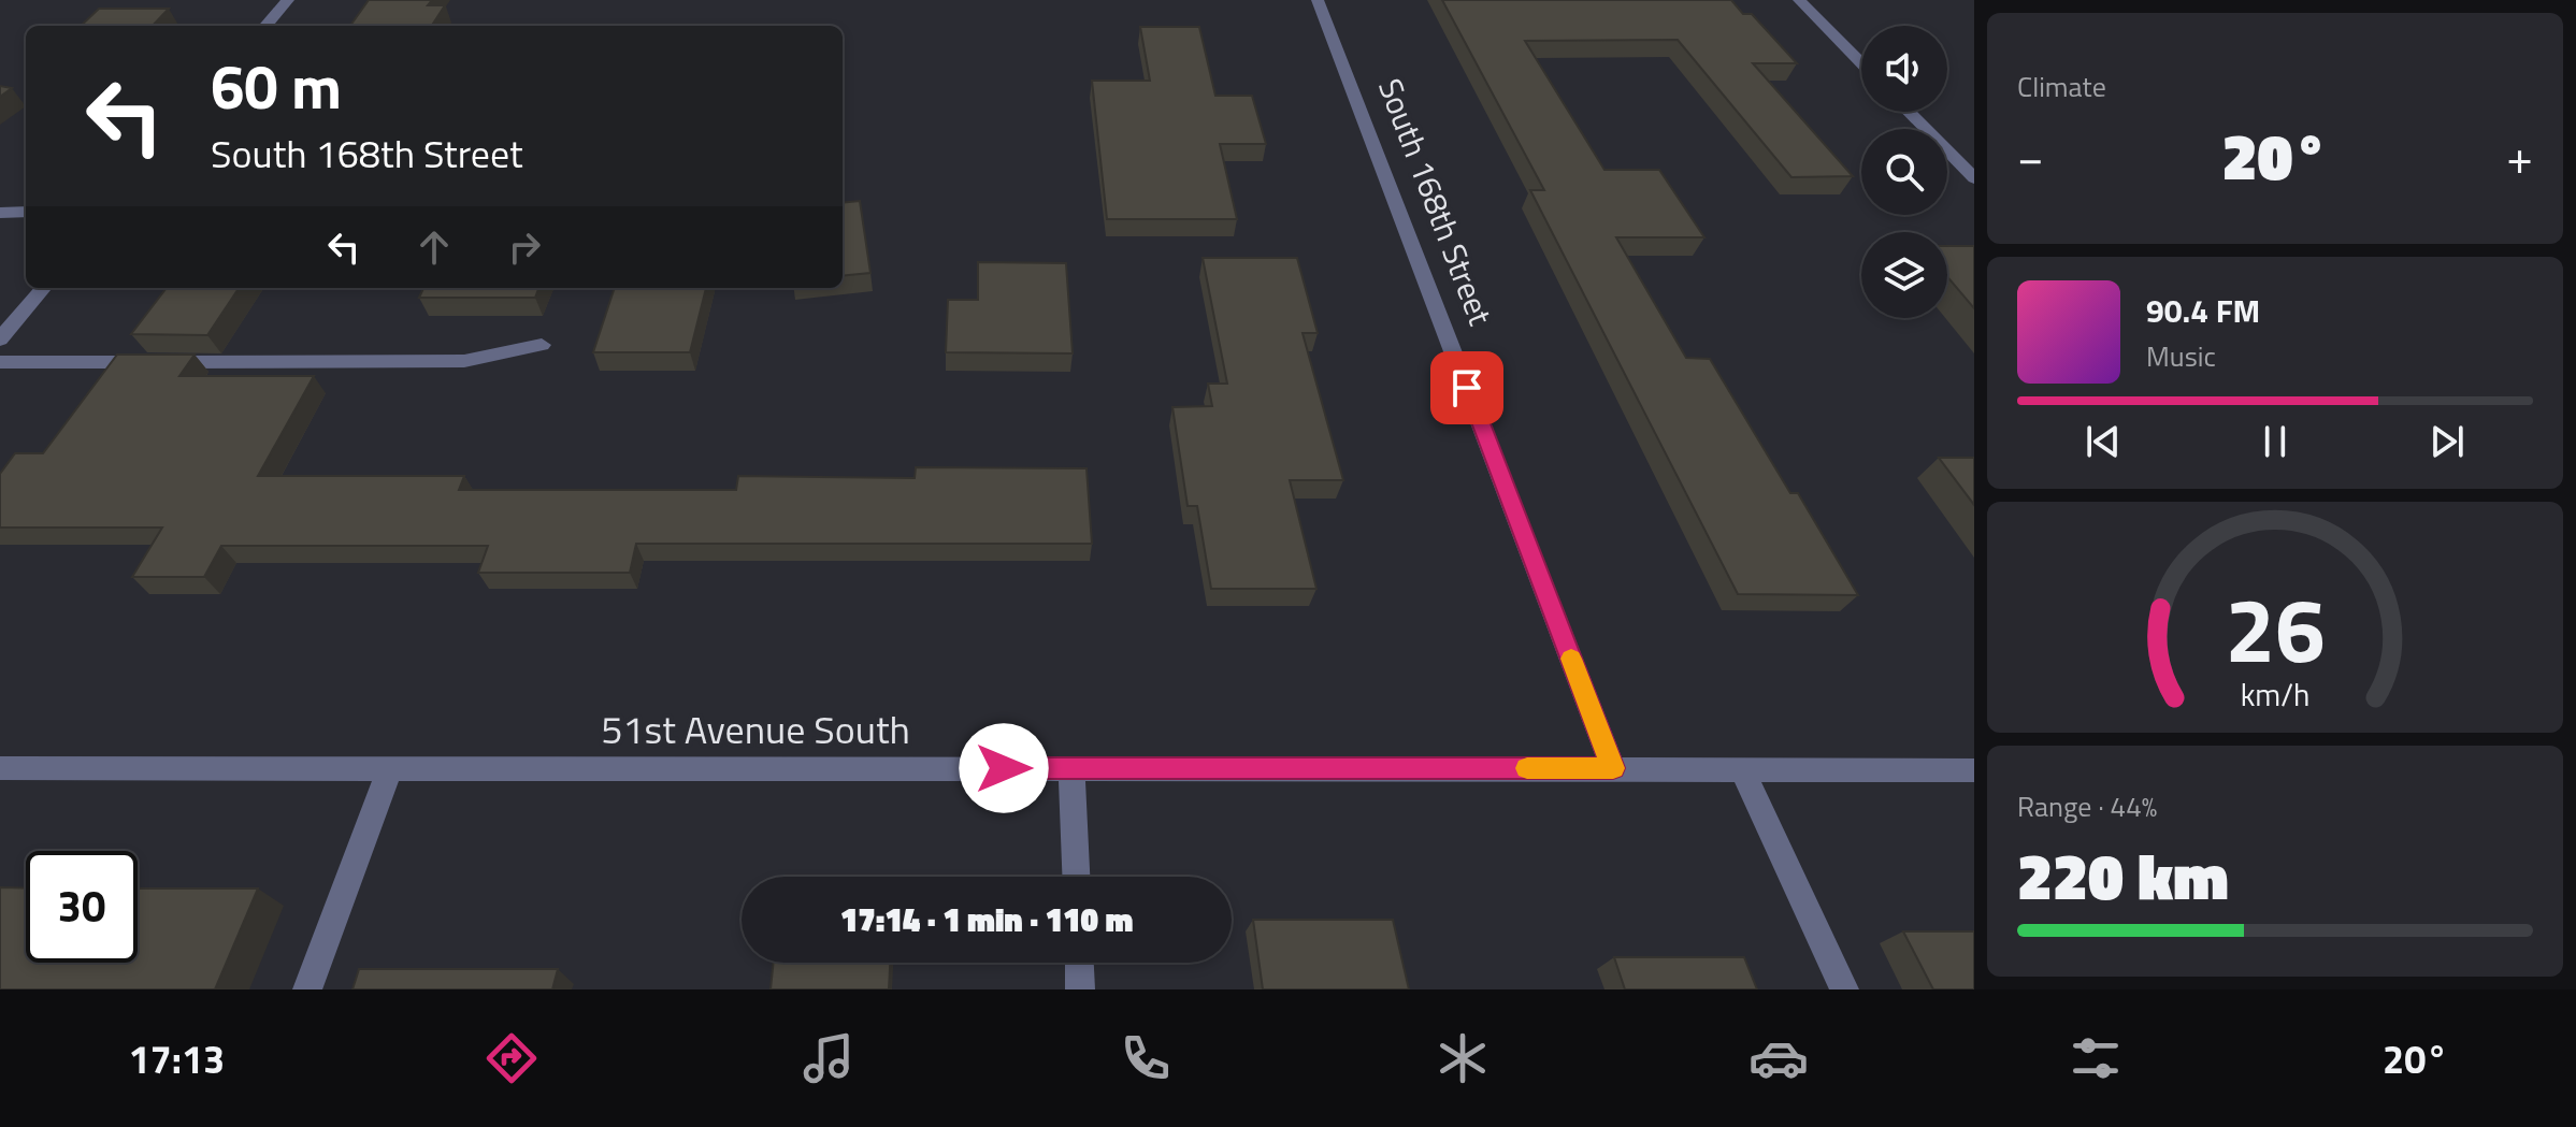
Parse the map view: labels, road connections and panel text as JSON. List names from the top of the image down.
{
  "streets": {
    "street": ["South 168th Street", "51st Avenue South"]
  },
  "crossings": [
    ["South 168th Street", "51st Avenue South"]
  ],
  "page": {
    "tile": [
      "Climate",
      ["Range · 44%", "220 km"]
    ],
    "turn": ["60 m", "South 168th Street"],
    "heat": ["−", "20°", "+"],
    "song": ["90.4 FM", "Music"],
    "limit": "30",
    "trip": "17:14 · 1 min · 110 m",
    "tabs": ["17:13", "20°"],
    "gauge": ["26", "km/h"]
  }
}
